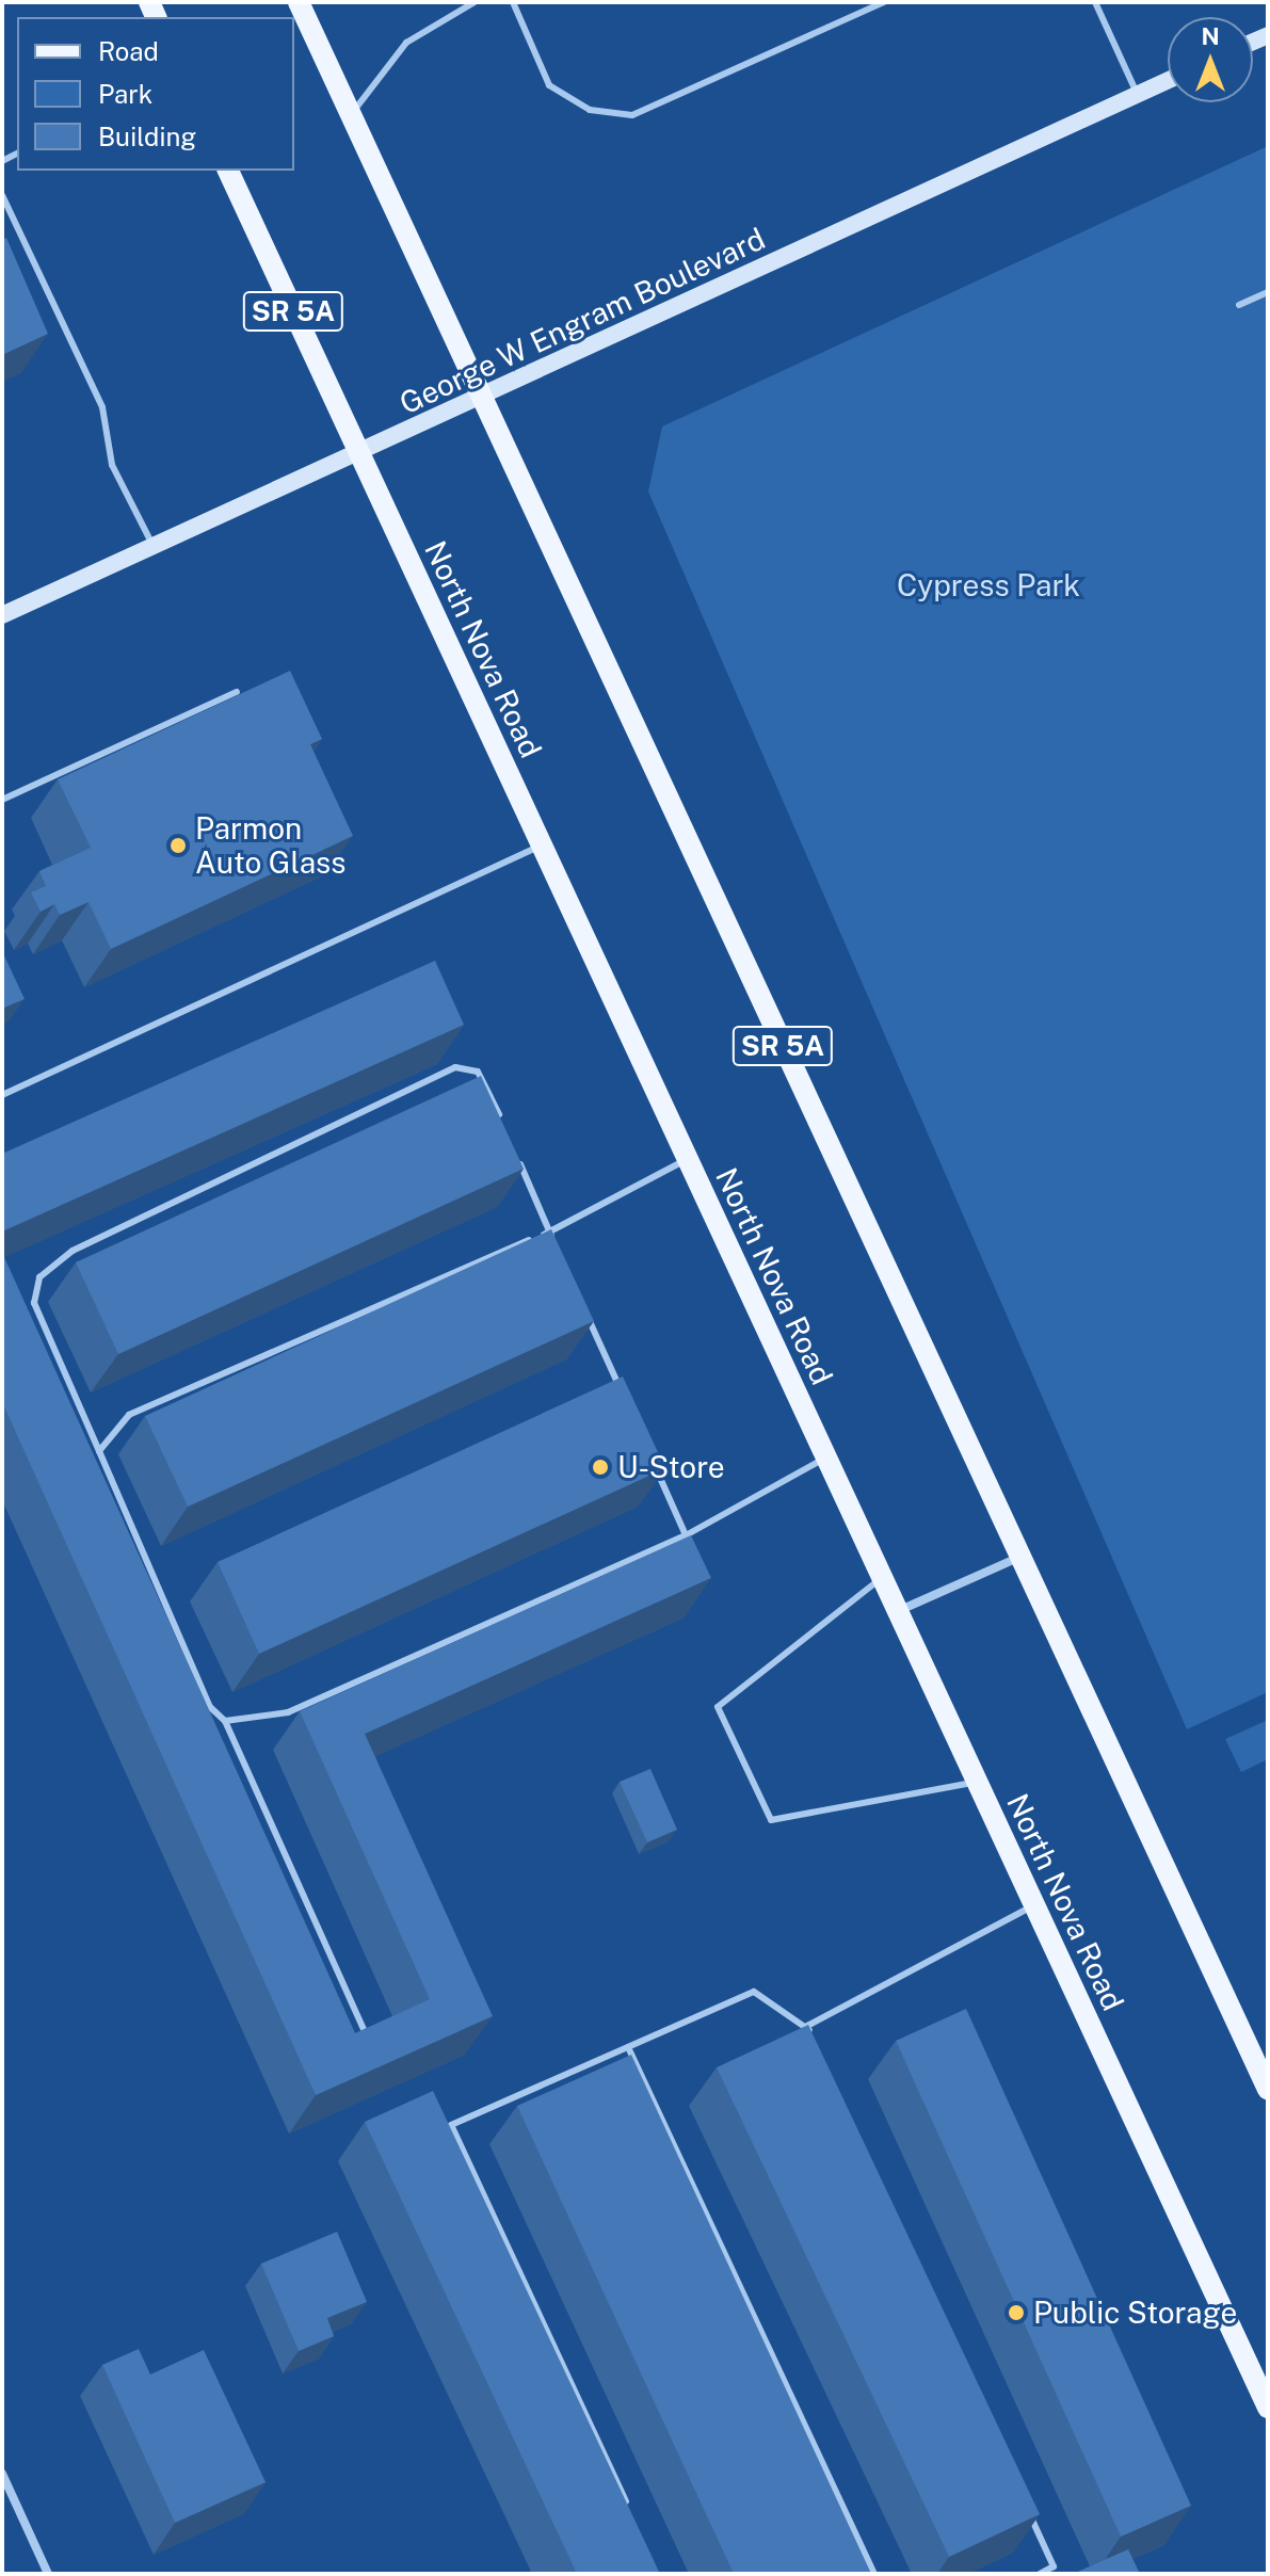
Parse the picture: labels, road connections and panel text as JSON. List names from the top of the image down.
{
  "streets": {
    "main road": ["SR 5A", "George W Engram Boulevard", "North Nova Road"]
  },
  "crossings": [
    ["SR 5A", "George W Engram Boulevard"],
    ["George W Engram Boulevard", "North Nova Road"]
  ],
  "parks": ["Cypress Park"],
  "places": ["Parmon Auto Glass", "U-Store", "Public Storage"],
  "legend": ["Road", "Park", "Building"],
  "north": "top"
}
